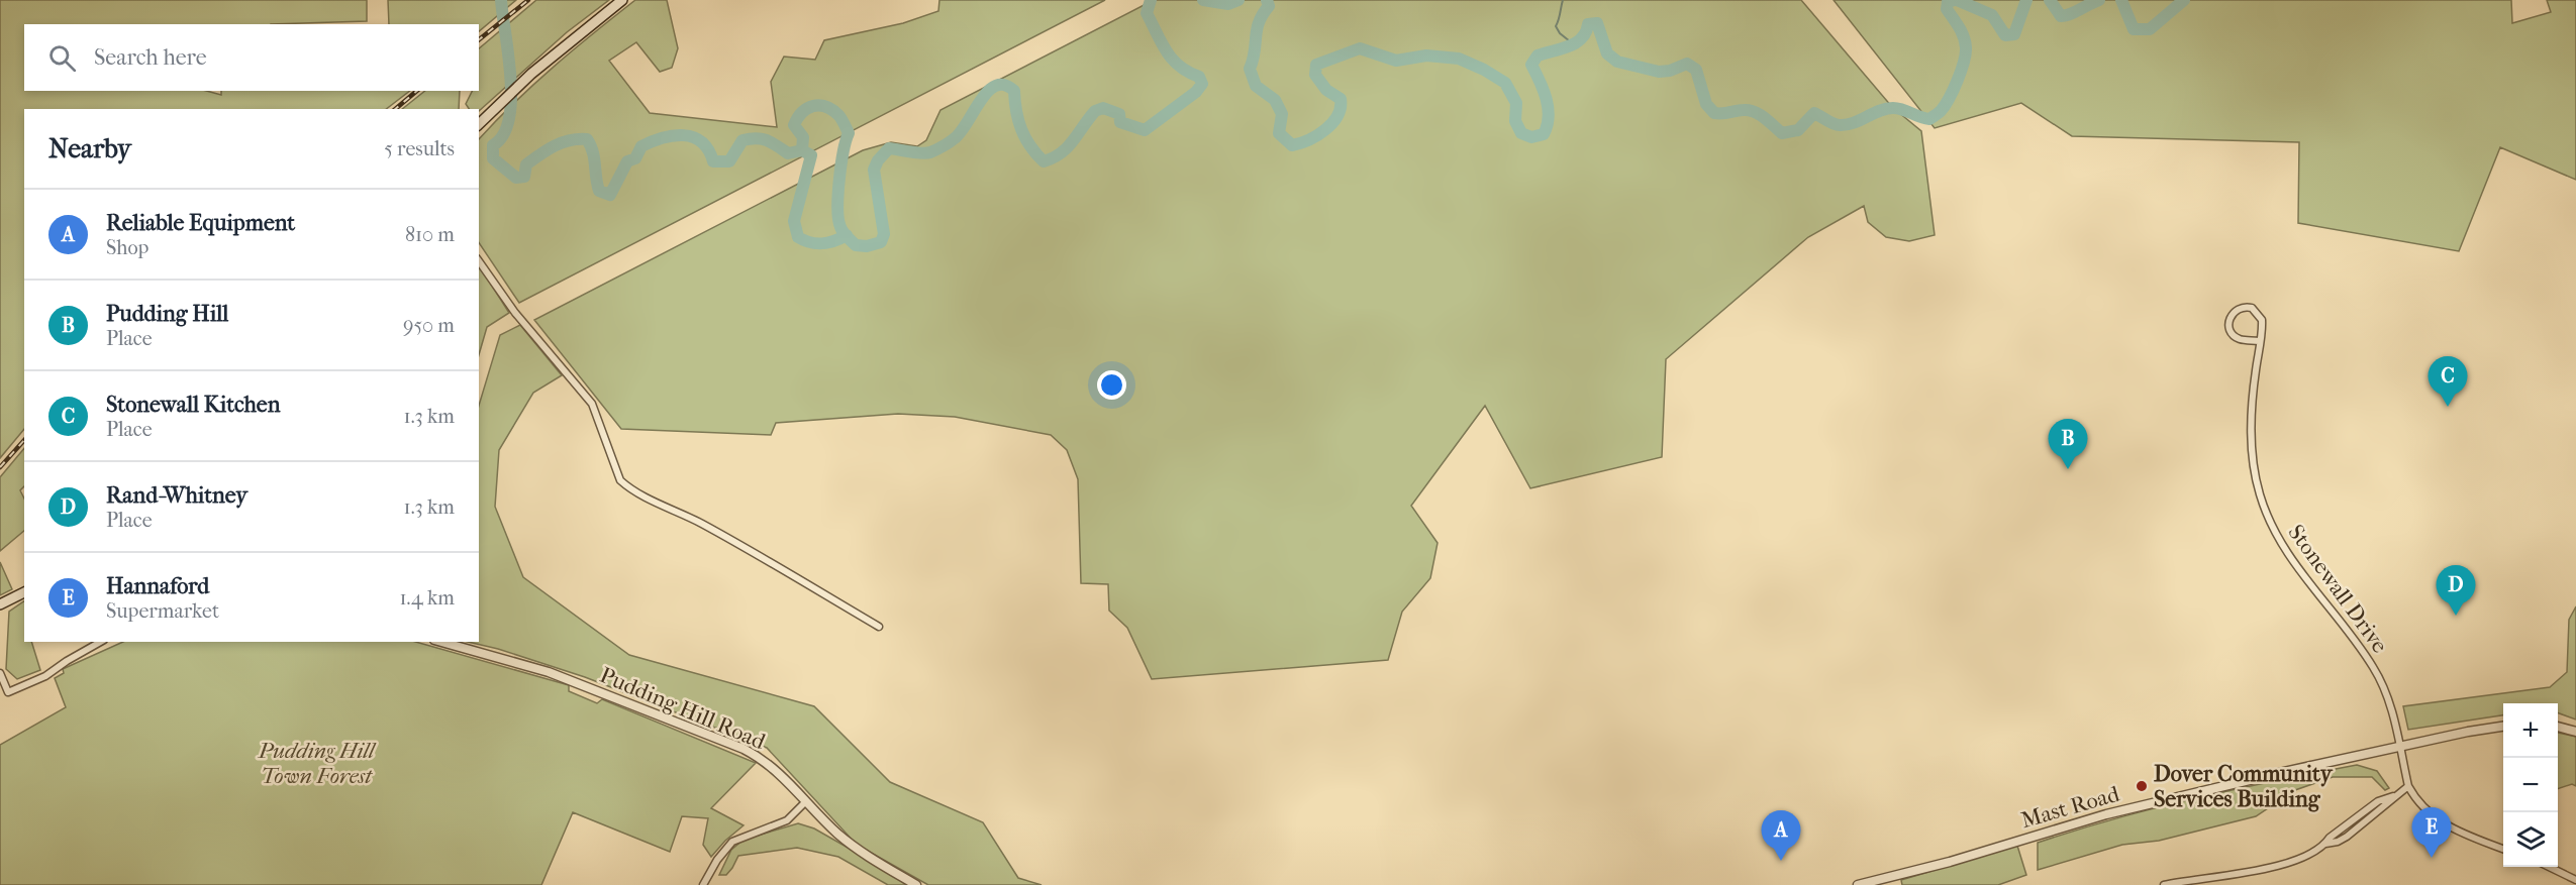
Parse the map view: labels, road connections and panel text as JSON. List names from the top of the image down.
{
  "streets": {
    "street": ["Stonewall Drive", "Pudding Hill Road", "Mast Road"]
  },
  "crossings": [
    ["Stonewall Drive", "Mast Road"]
  ],
  "parks": ["Pudding Hill Town Forest"],
  "places": ["Dover Community Services Building"],
  "page": {
    "search": "Search here",
    "heading": ["Nearby", "5 results"],
    "list": [
      {
        "mark": "A",
        "name": "Reliable Equipment",
        "note": "Shop",
        "value": "810 m"
      },
      {
        "mark": "B",
        "name": "Pudding Hill",
        "note": "Place",
        "value": "950 m"
      },
      {
        "mark": "C",
        "name": "Stonewall Kitchen",
        "note": "Place",
        "value": "1.3 km"
      },
      {
        "mark": "D",
        "name": "Rand-Whitney",
        "note": "Place",
        "value": "1.3 km"
      },
      {
        "mark": "E",
        "name": "Hannaford",
        "note": "Supermarket",
        "value": "1.4 km"
      }
    ],
    "pins": [
      "C",
      "B",
      "D",
      "E",
      "A"
    ],
    "map_buttons": ["+", "−"]
  }
}
